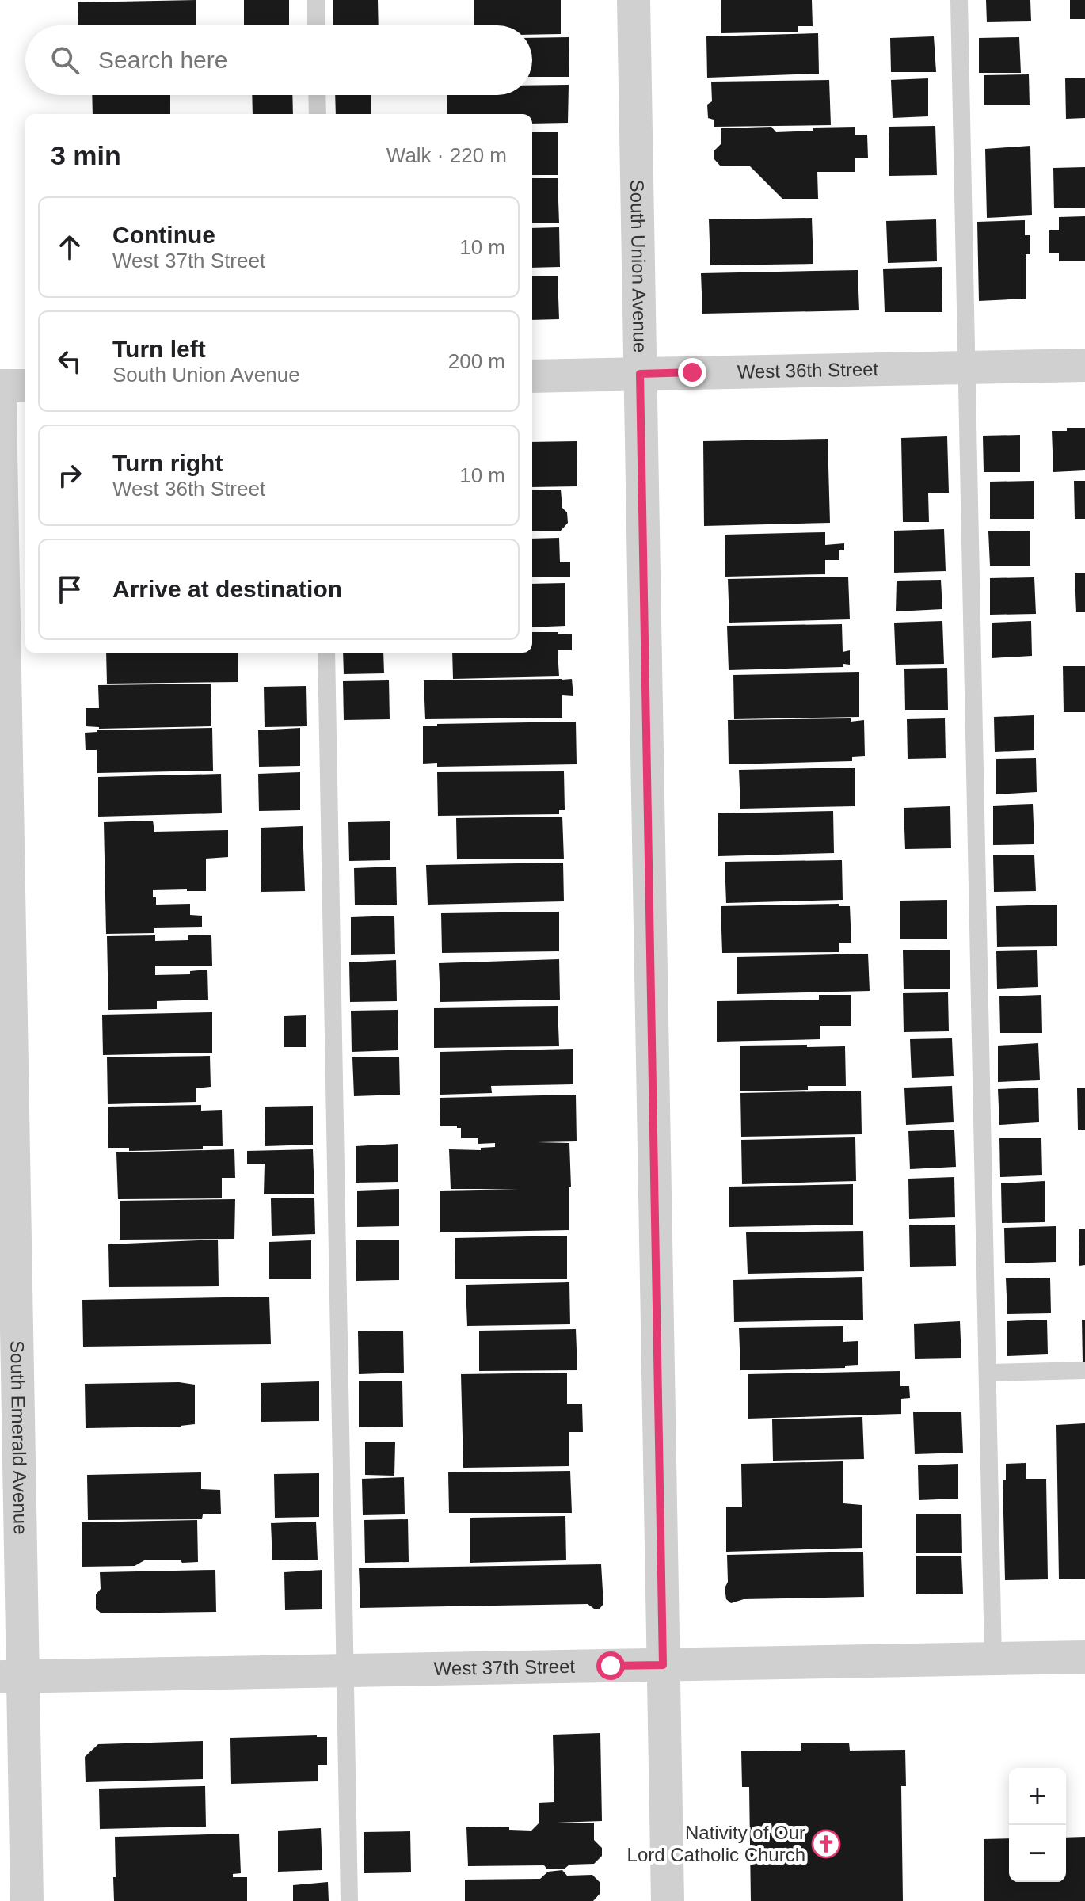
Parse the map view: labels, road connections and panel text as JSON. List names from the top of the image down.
{
  "streets": {
    "street": [
      "South Union Avenue",
      "West 36th Street",
      "South Emerald Avenue",
      "West 37th Street"
    ]
  },
  "crossings": [
    ["South Union Avenue", "West 36th Street"],
    ["South Union Avenue", "West 37th Street"],
    ["South Emerald Avenue", "West 37th Street"]
  ],
  "places": {
    "church": ["Nativity of Our Lord Catholic Church"]
  },
  "page": {
    "search": "Search here",
    "heading": ["3 min", "Walk · 220 m"],
    "list": [
      ["Continue", "West 37th Street", "10 m"],
      ["Turn left", "South Union Avenue", "200 m"],
      ["Turn right", "West 36th Street", "10 m"],
      "Arrive at destination"
    ],
    "map_buttons": ["+", "−"]
  }
}
